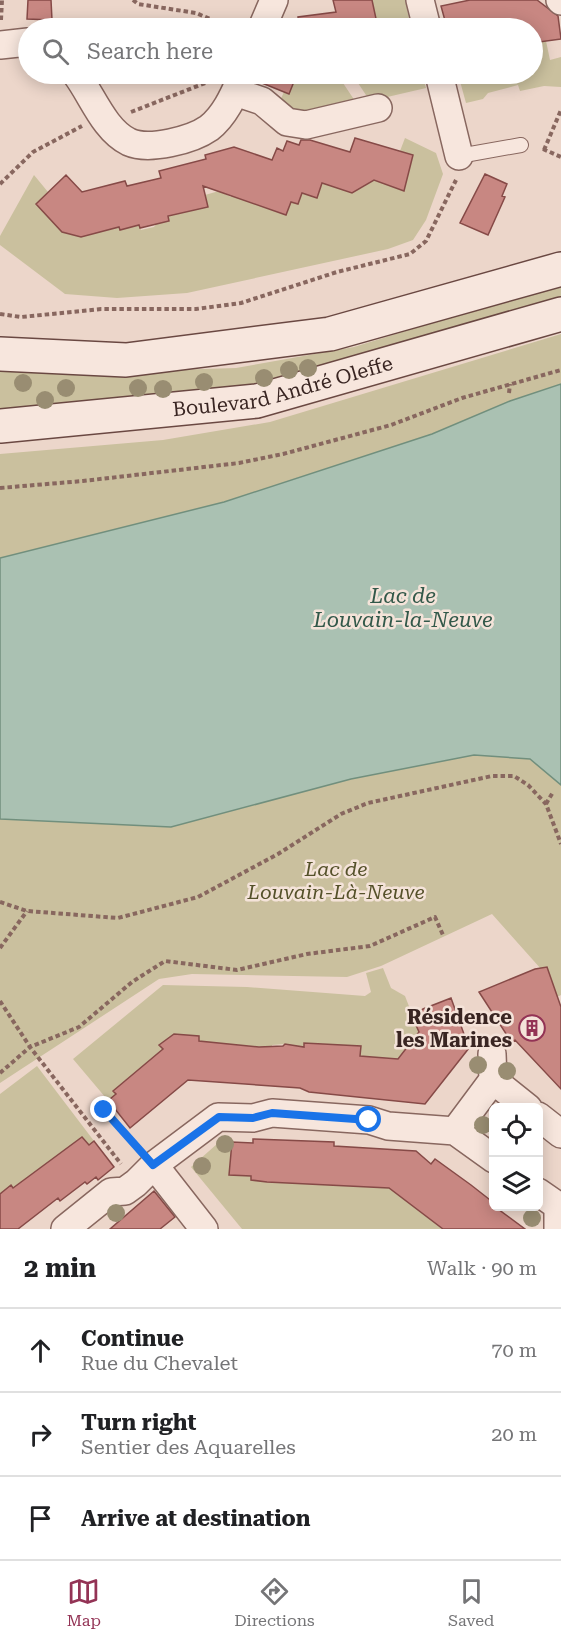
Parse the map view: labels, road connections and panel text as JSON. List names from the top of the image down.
{
  "streets": {
    "main road": ["Boulevard André Oleffe"]
  },
  "water": ["Lac de Louvain-la-Neuve"],
  "parks": ["Lac de Louvain-Là-Neuve"],
  "places": {
    "building": ["Résidence les Marines"]
  },
  "page": {
    "search": "Search here",
    "heading": ["2 min", "Walk · 90 m"],
    "list": [
      ["Continue", "Rue du Chevalet", "70 m"],
      ["Turn right", "Sentier des Aquarelles", "20 m"],
      "Arrive at destination"
    ],
    "nav": ["Map", "Directions", "Saved"]
  }
}
